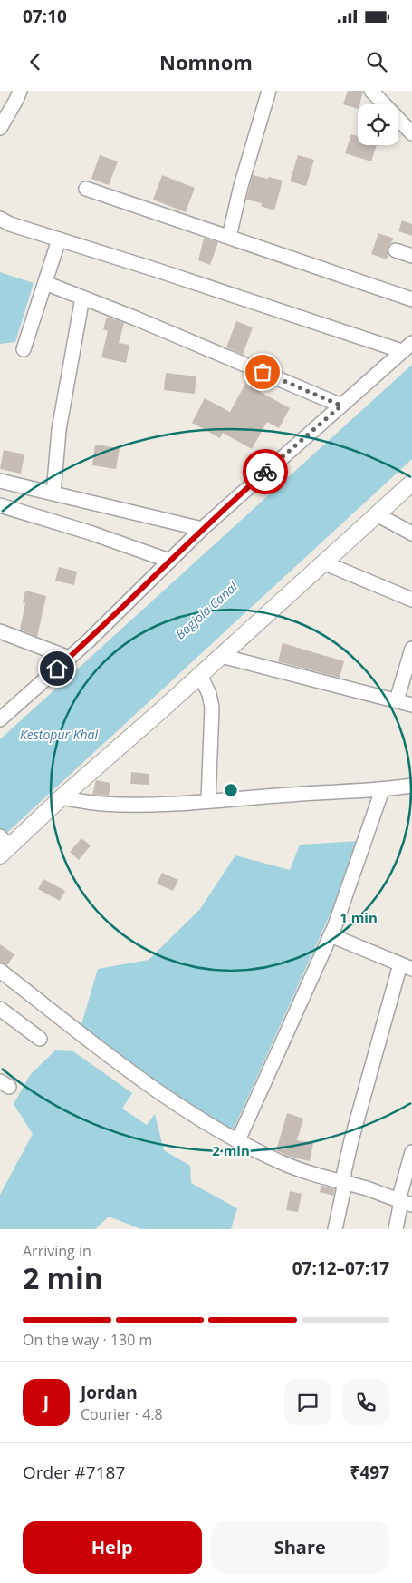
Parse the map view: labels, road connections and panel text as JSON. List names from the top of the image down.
{
  "water": ["Bagjola Canal", "Kestopur Khal"],
  "page": {
    "status": "07:10",
    "header": "Nomnom",
    "heading": ["2 min", "Arriving in", "07:12–07:17"],
    "panel": [
      "Jordan",
      "Courier · 4.8",
      "Order #7187",
      "₹497"
    ],
    "bar": "On the way · 130 m",
    "round": "J",
    "buttons": ["Help", "Share"]
  },
  "rings": ["1 min", "2 min"]
}
